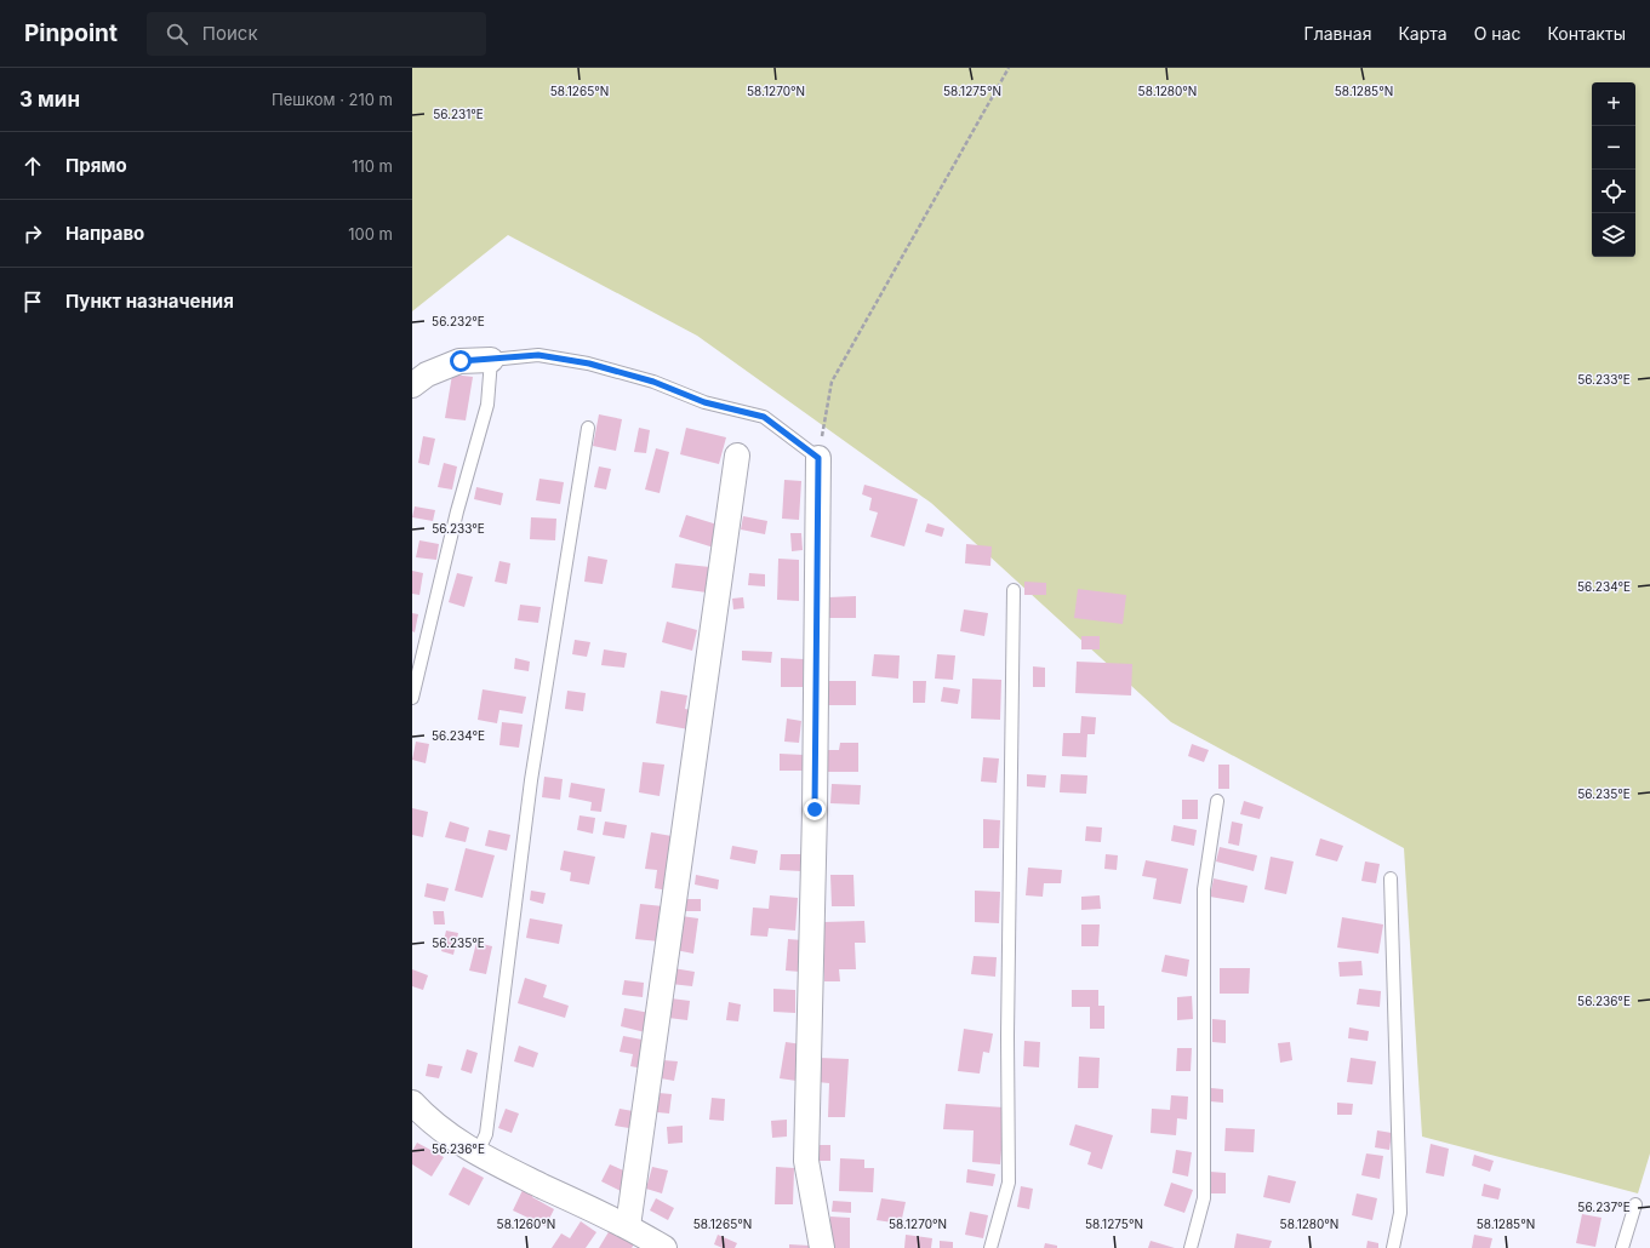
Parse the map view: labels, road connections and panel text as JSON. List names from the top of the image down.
{
  "page": {
    "header": "Pinpoint",
    "search": "Поиск",
    "nav": [
      "Главная",
      "Карта",
      "О нас",
      "Контакты"
    ],
    "heading": ["3 мин", "Пешком · 210 m"],
    "map_buttons": ["+", "−"],
    "list": [
      ["Прямо", "110 m"],
      ["Направо", "100 m"],
      "Пункт назначения"
    ]
  },
  "coordinates": [
    "58.1265°N",
    "58.1270°N",
    "58.1275°N",
    "58.1280°N",
    "58.1285°N",
    "56.231°E",
    "56.232°E",
    "56.233°E",
    "56.234°E",
    "56.235°E",
    "56.236°E",
    "56.237°E",
    "58.1260°N"
  ]
}
